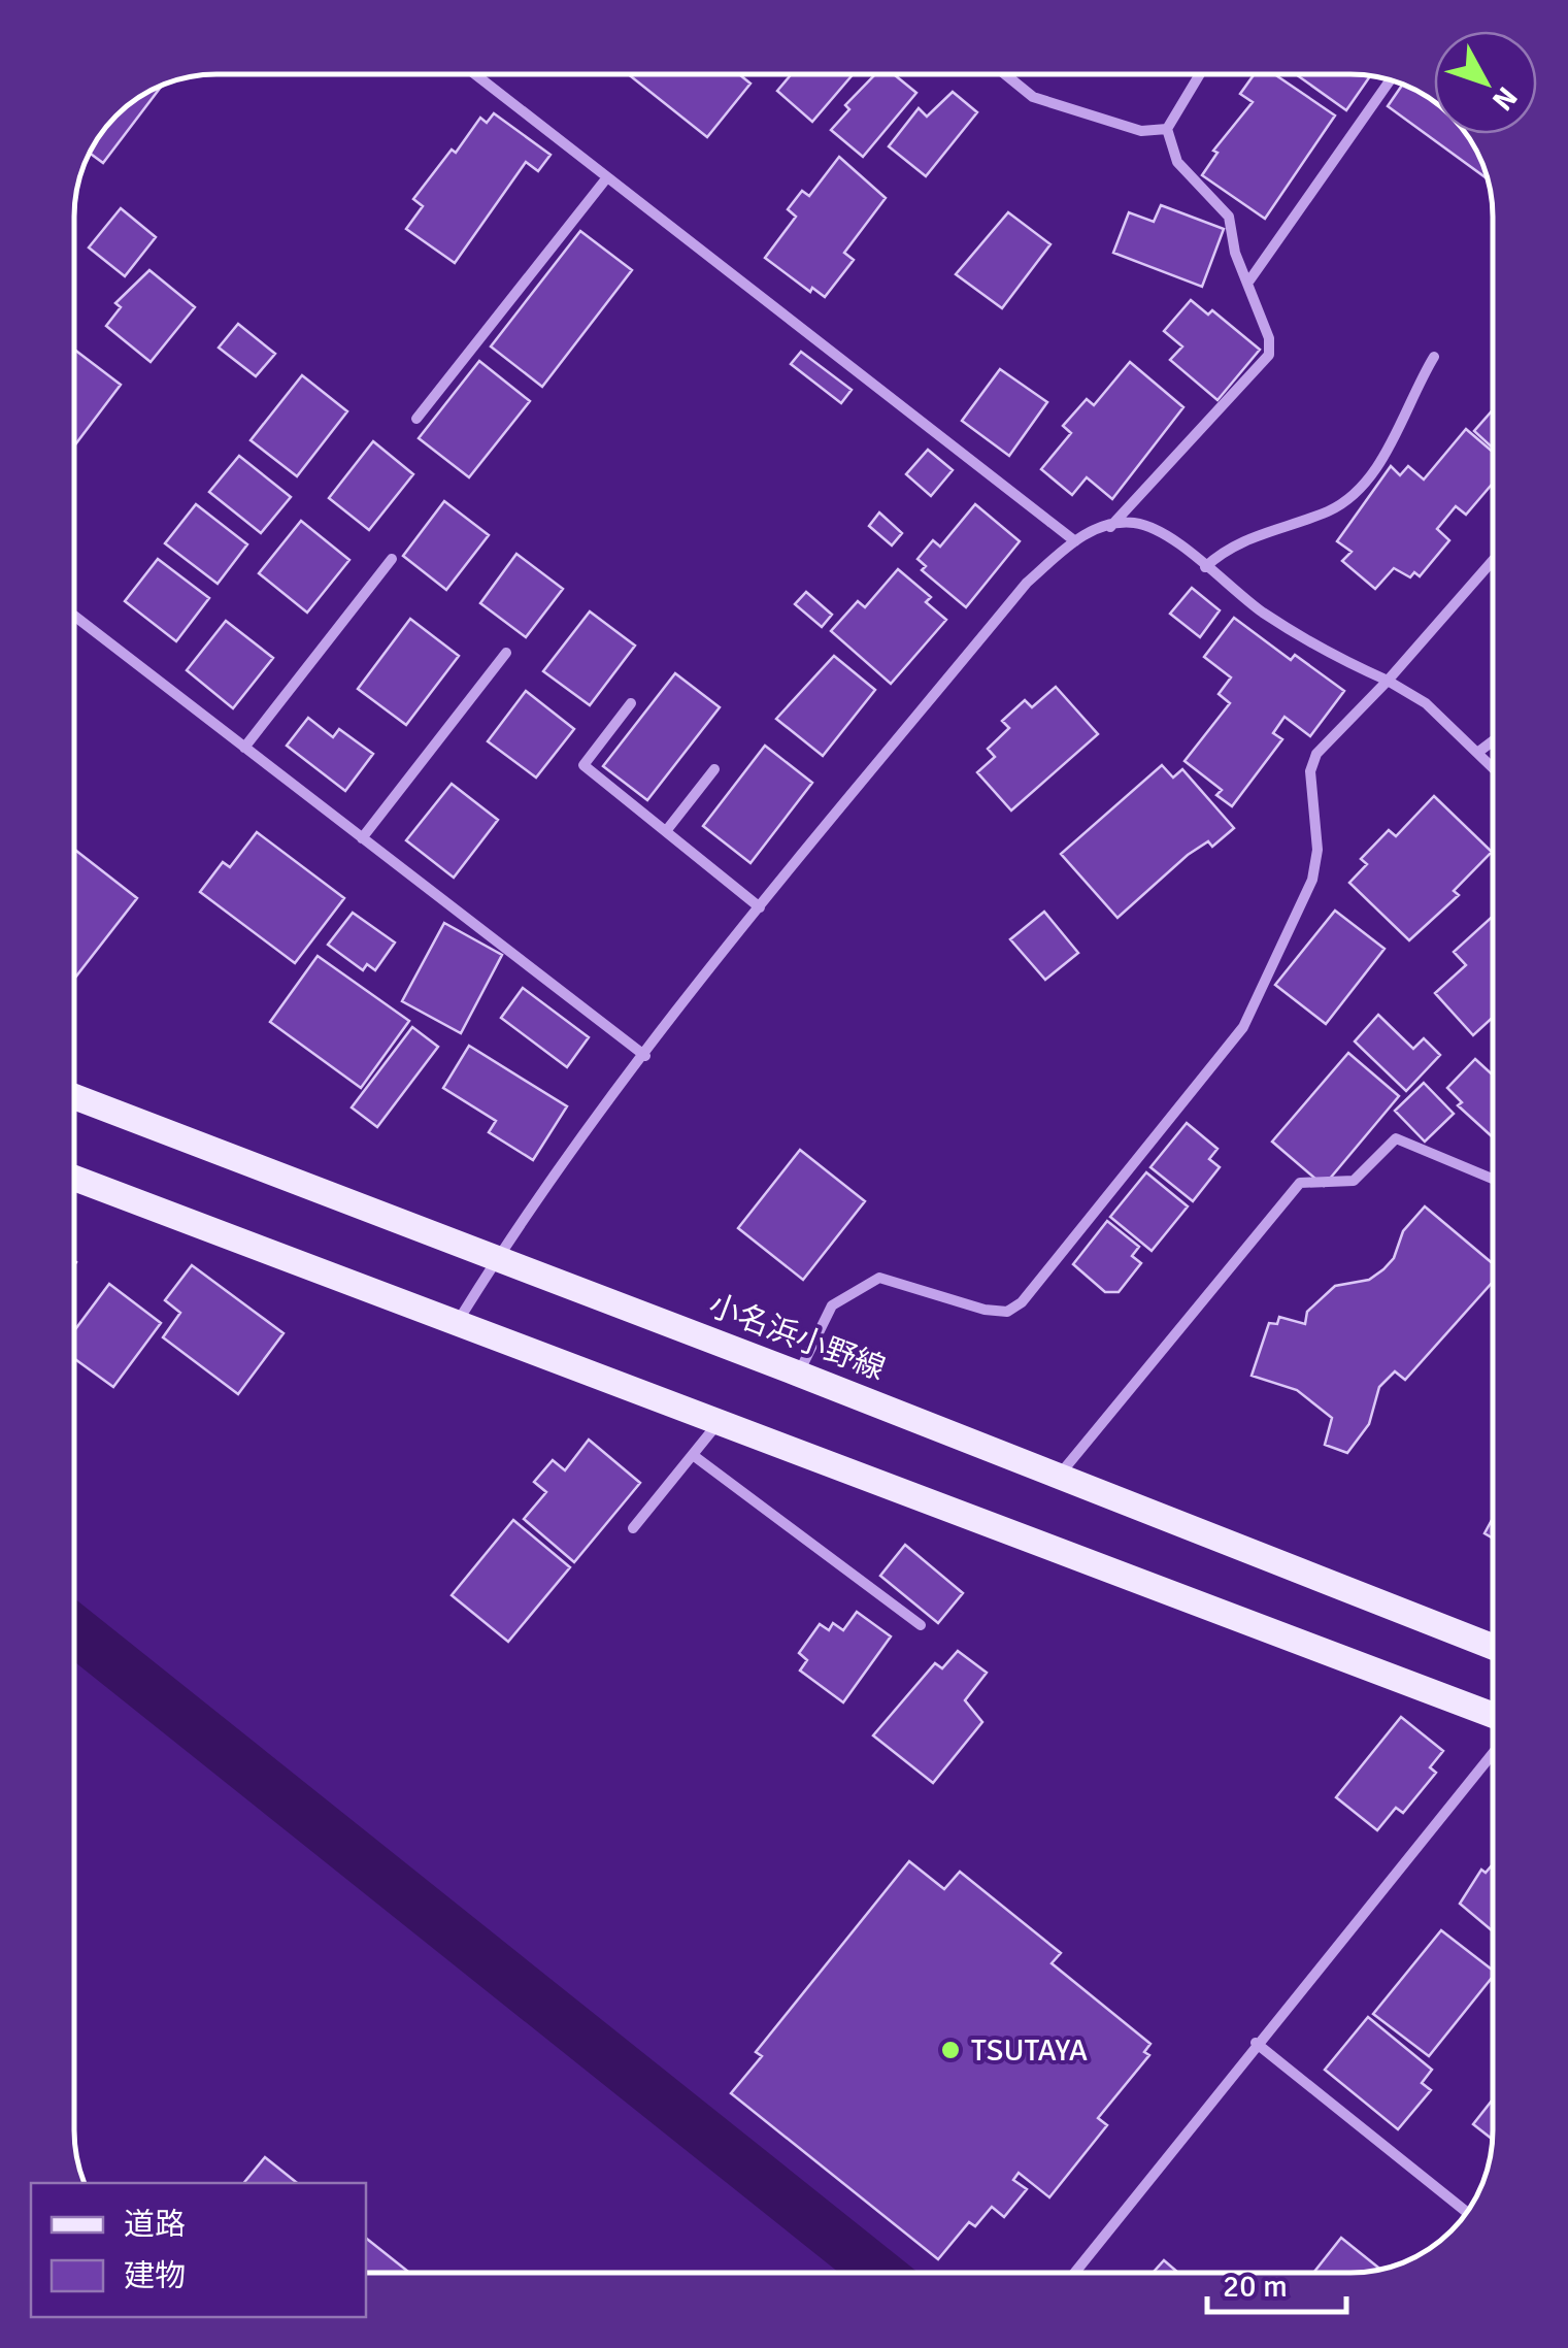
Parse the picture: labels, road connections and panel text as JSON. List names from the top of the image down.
{
  "streets": {
    "main road": ["小名浜小野線"]
  },
  "places": ["TSUTAYA"],
  "legend": ["道路", "建物"],
  "scale_bar": "20 m",
  "north": "bottom right"
}
